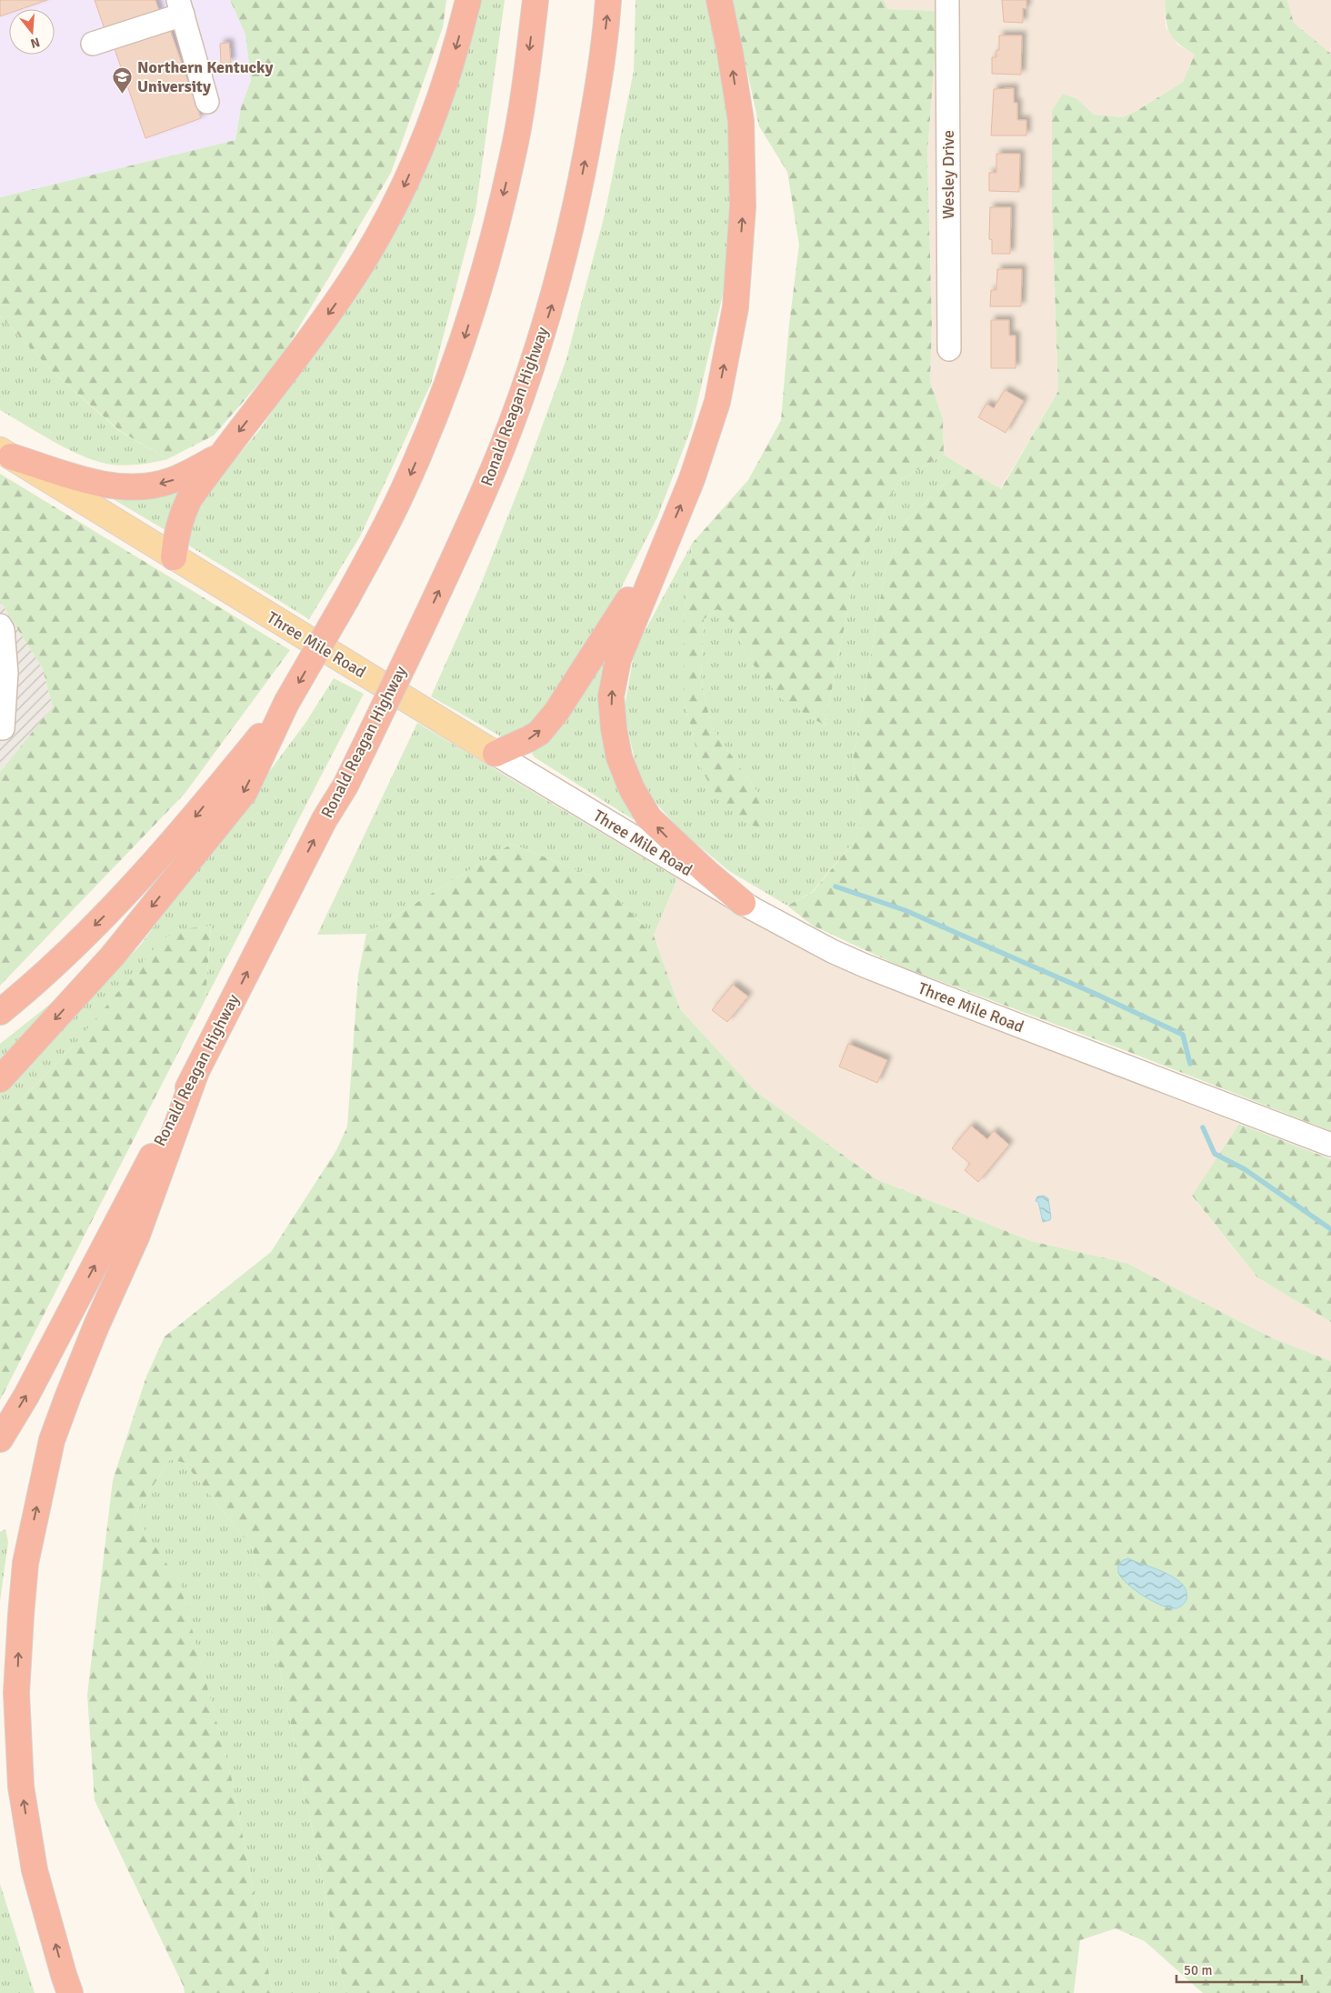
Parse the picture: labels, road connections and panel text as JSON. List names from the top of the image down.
{
  "streets": {
    "highway": ["Ronald Reagan Highway"],
    "main road": ["Three Mile Road"],
    "street": ["Wesley Drive"]
  },
  "places": {
    "school or university": ["Northern Kentucky University"]
  },
  "scale_bar": "50 m",
  "north": "bottom"
}
